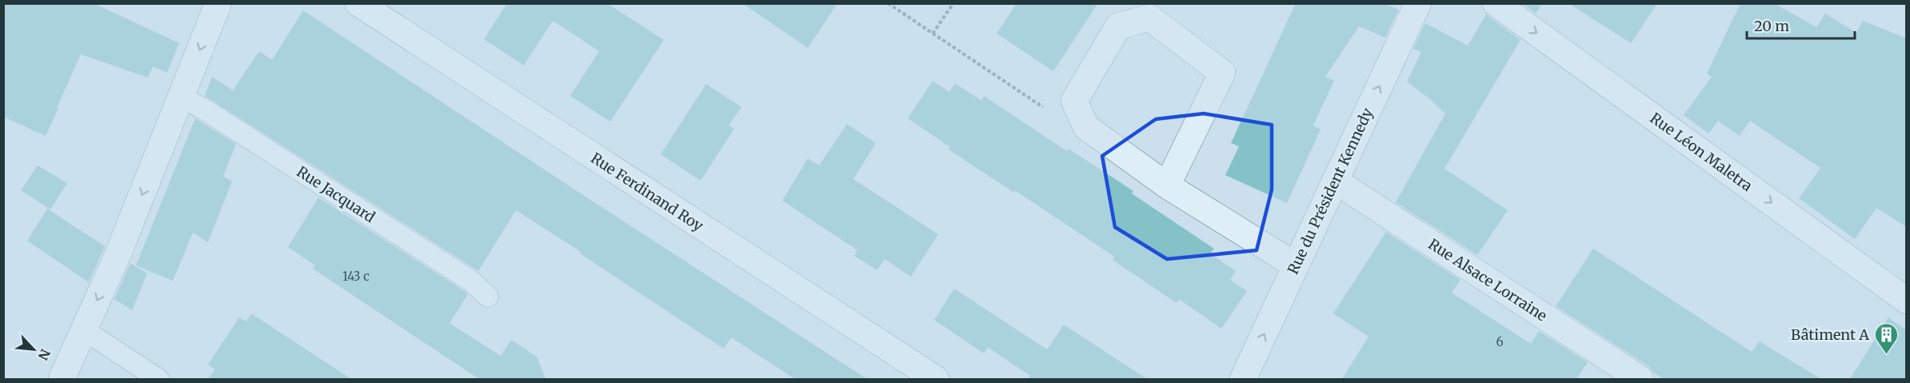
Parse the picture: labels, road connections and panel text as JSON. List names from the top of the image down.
{
  "streets": {
    "street": [
      "Rue Léon Maletra",
      "Rue du Président Kennedy",
      "Rue Ferdinand Roy",
      "Rue Alsace Lorraine"
    ],
    "lane": ["Rue Jacquard"]
  },
  "crossings": [
    ["Rue du Président Kennedy", "Rue Alsace Lorraine"]
  ],
  "one_way": ["Rue Léon Maletra", "Rue du Président Kennedy"],
  "places": {
    "building": ["Bâtiment A"]
  },
  "house_numbers": ["143 c", "6"],
  "scale_bar": "20 m",
  "north": "bottom right"
}
